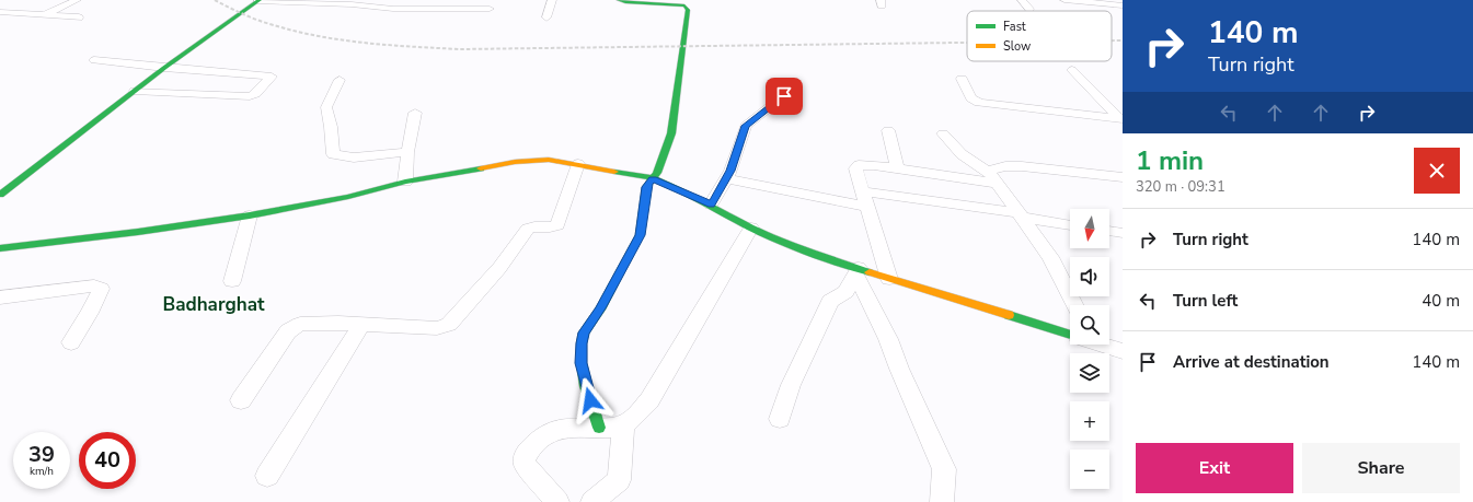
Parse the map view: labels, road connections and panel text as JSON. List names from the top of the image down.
{
  "districts": ["Badharghat"],
  "legend": ["Fast", "Slow"],
  "north": "bottom",
  "page": {
    "turn": ["140 m", "Turn right"],
    "heading": ["1 min", "320 m · 09:31"],
    "list": [
      {
        "name": "Turn right",
        "value": "140 m"
      },
      {
        "name": "Turn left",
        "value": "40 m"
      },
      {
        "name": "Arrive at destination",
        "value": "140 m"
      }
    ],
    "map_buttons": ["+", "−"],
    "speed": "39 km/h",
    "limit": "40",
    "buttons": ["Exit", "Share"]
  }
}
